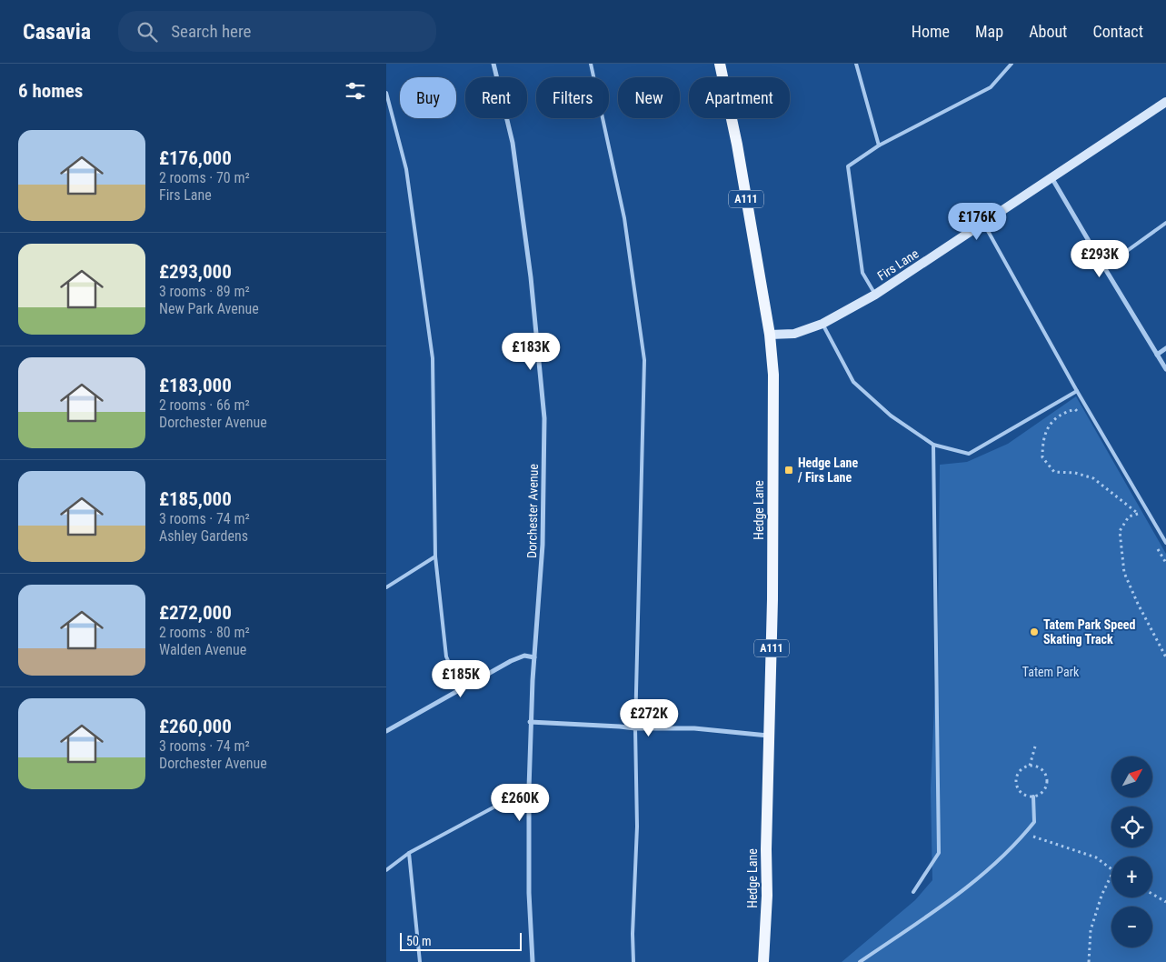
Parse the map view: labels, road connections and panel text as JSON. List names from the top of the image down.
{
  "streets": {
    "main road": ["A111", "Hedge Lane"],
    "street": ["Firs Lane", "Dorchester Avenue"]
  },
  "crossings": [
    ["Firs Lane", "Hedge Lane"]
  ],
  "parks": ["Tatem Park"],
  "places": {
    "transit": ["Hedge Lane / Firs Lane"],
    "other": ["Tatem Park Speed Skating Track"]
  },
  "scale_bar": "50 m",
  "north": "top right",
  "page": {
    "header": "Casavia",
    "search": "Search here",
    "nav": [
      "Home",
      "Map",
      "About",
      "Contact"
    ],
    "heading": "6 homes",
    "chip": [
      "Buy",
      "Rent",
      "Filters",
      "New",
      "Apartment"
    ],
    "list": [
      {
        "name": "£176,000",
        "note": "2 rooms · 70 m² · Firs Lane"
      },
      {
        "name": "£293,000",
        "note": "3 rooms · 89 m² · New Park Avenue"
      },
      {
        "name": "£183,000",
        "note": "2 rooms · 66 m² · Dorchester Avenue"
      },
      {
        "name": "£185,000",
        "note": "3 rooms · 74 m² · Ashley Gardens"
      },
      {
        "name": "£272,000",
        "note": "2 rooms · 80 m² · Walden Avenue"
      },
      {
        "name": "£260,000",
        "note": "3 rooms · 74 m² · Dorchester Avenue"
      }
    ],
    "price": [
      "£176K",
      "£293K",
      "£183K",
      "£185K",
      "£272K",
      "£260K"
    ],
    "map_buttons": ["+", "−"],
    "scale": "50 m"
  }
}
